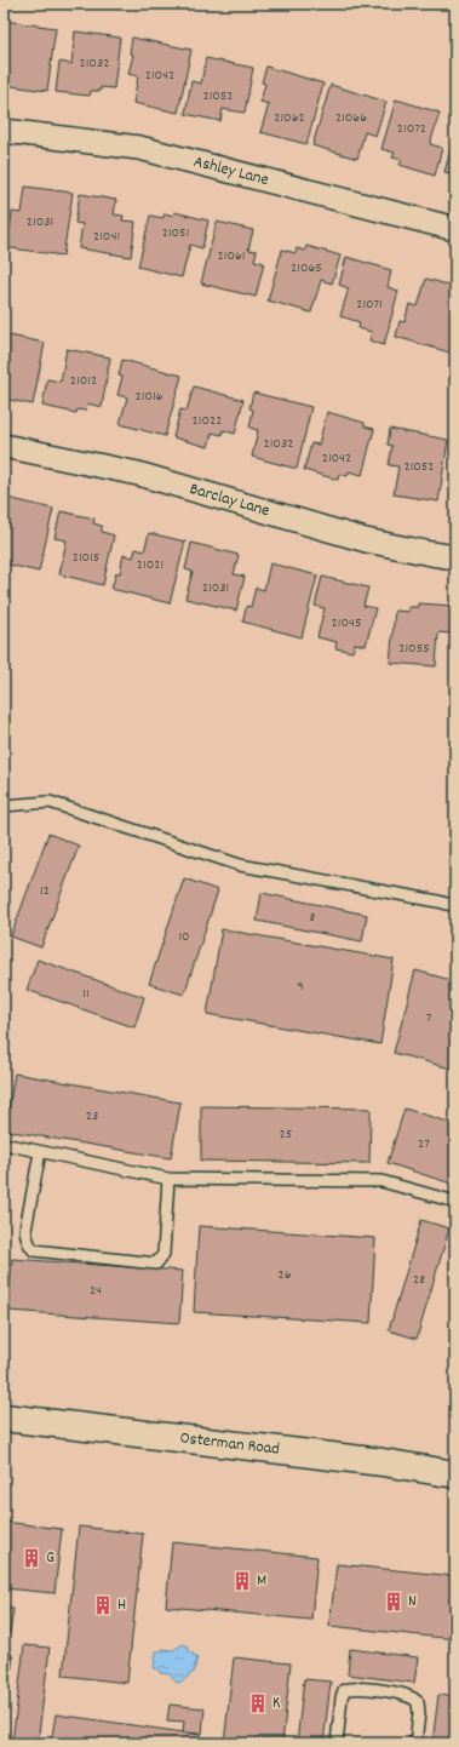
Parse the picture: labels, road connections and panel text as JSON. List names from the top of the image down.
{
  "streets": {
    "street": ["Ashley Lane", "Barclay Lane", "Osterman Road"]
  },
  "places": {
    "building": [
      "G",
      "M",
      "N",
      "H",
      "K"
    ]
  },
  "house_numbers": [
    "21032",
    "21042",
    "21052",
    "21062",
    "21066",
    "21072",
    "21031",
    "21051",
    "21041",
    "21061",
    "21065",
    "21071",
    "21012",
    "21016",
    "21022",
    "21032",
    "21042",
    "21052",
    "21015",
    "21021",
    "21031",
    "21045",
    "21055",
    "12",
    "8",
    "10",
    "9",
    "11",
    "7",
    "23",
    "25",
    "27",
    "26",
    "28",
    "24"
  ]
}
